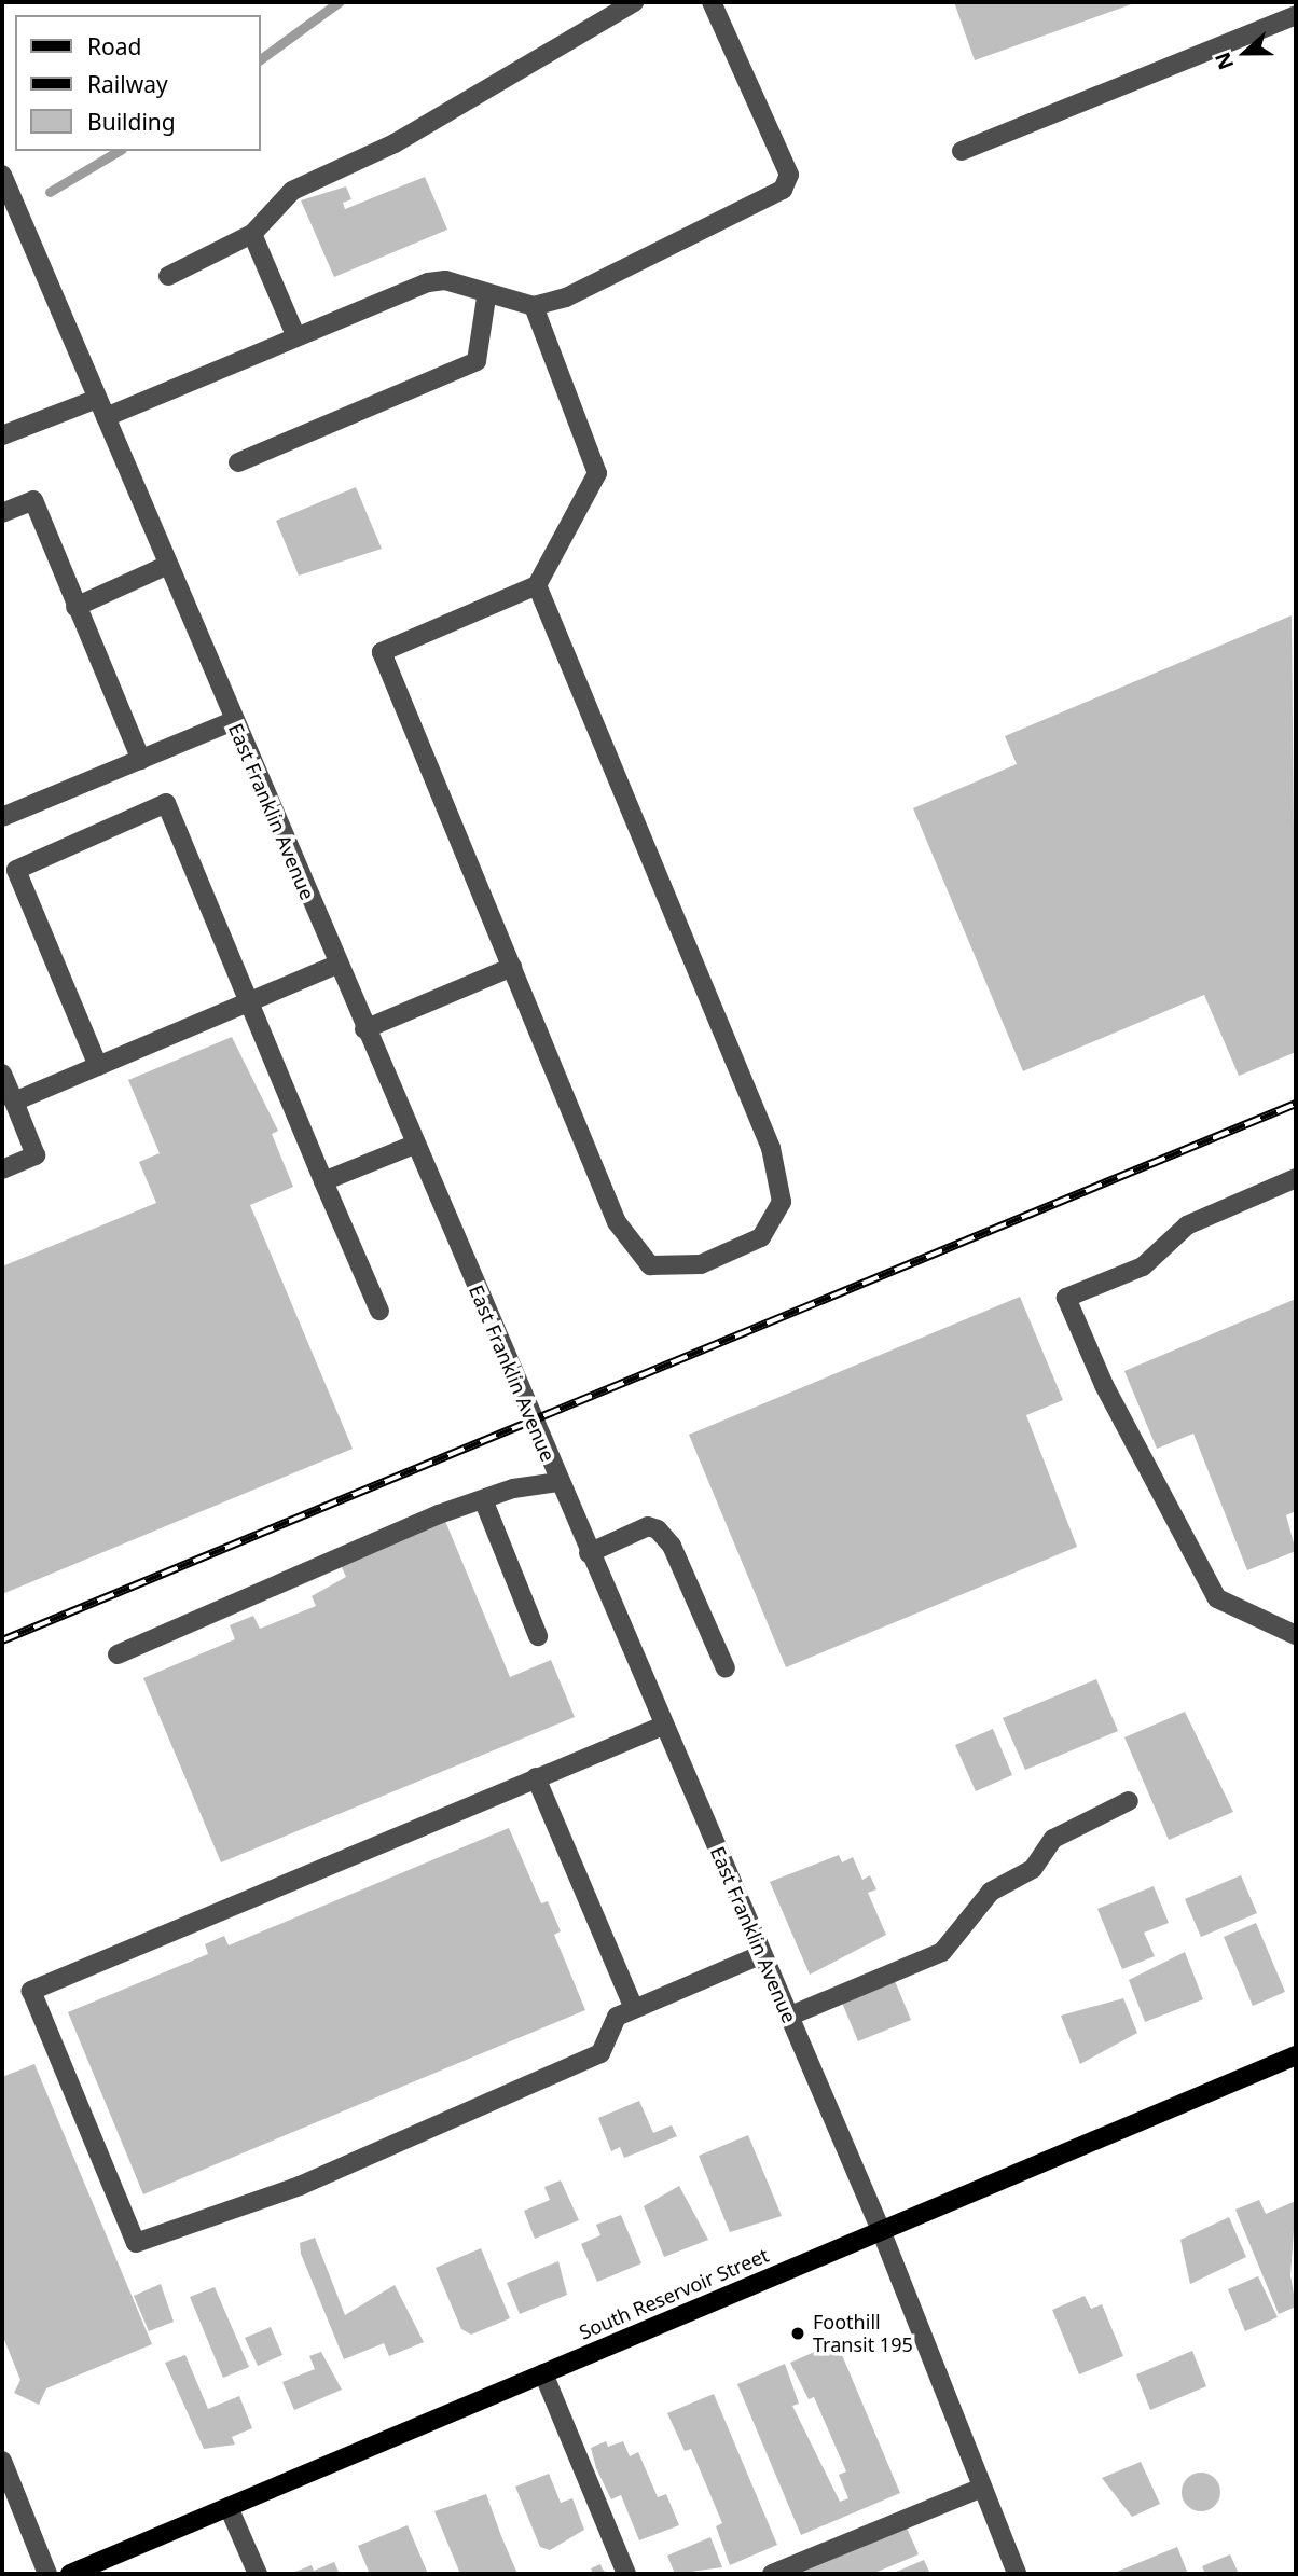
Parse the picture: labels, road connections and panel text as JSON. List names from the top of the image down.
{
  "streets": {
    "main road": ["South Reservoir Street"],
    "street": ["East Franklin Avenue"]
  },
  "crossings": [
    ["East Franklin Avenue", "South Reservoir Street"]
  ],
  "places": ["Foothill Transit 195"],
  "legend": ["Road", "Railway", "Building"],
  "north": "left"
}
